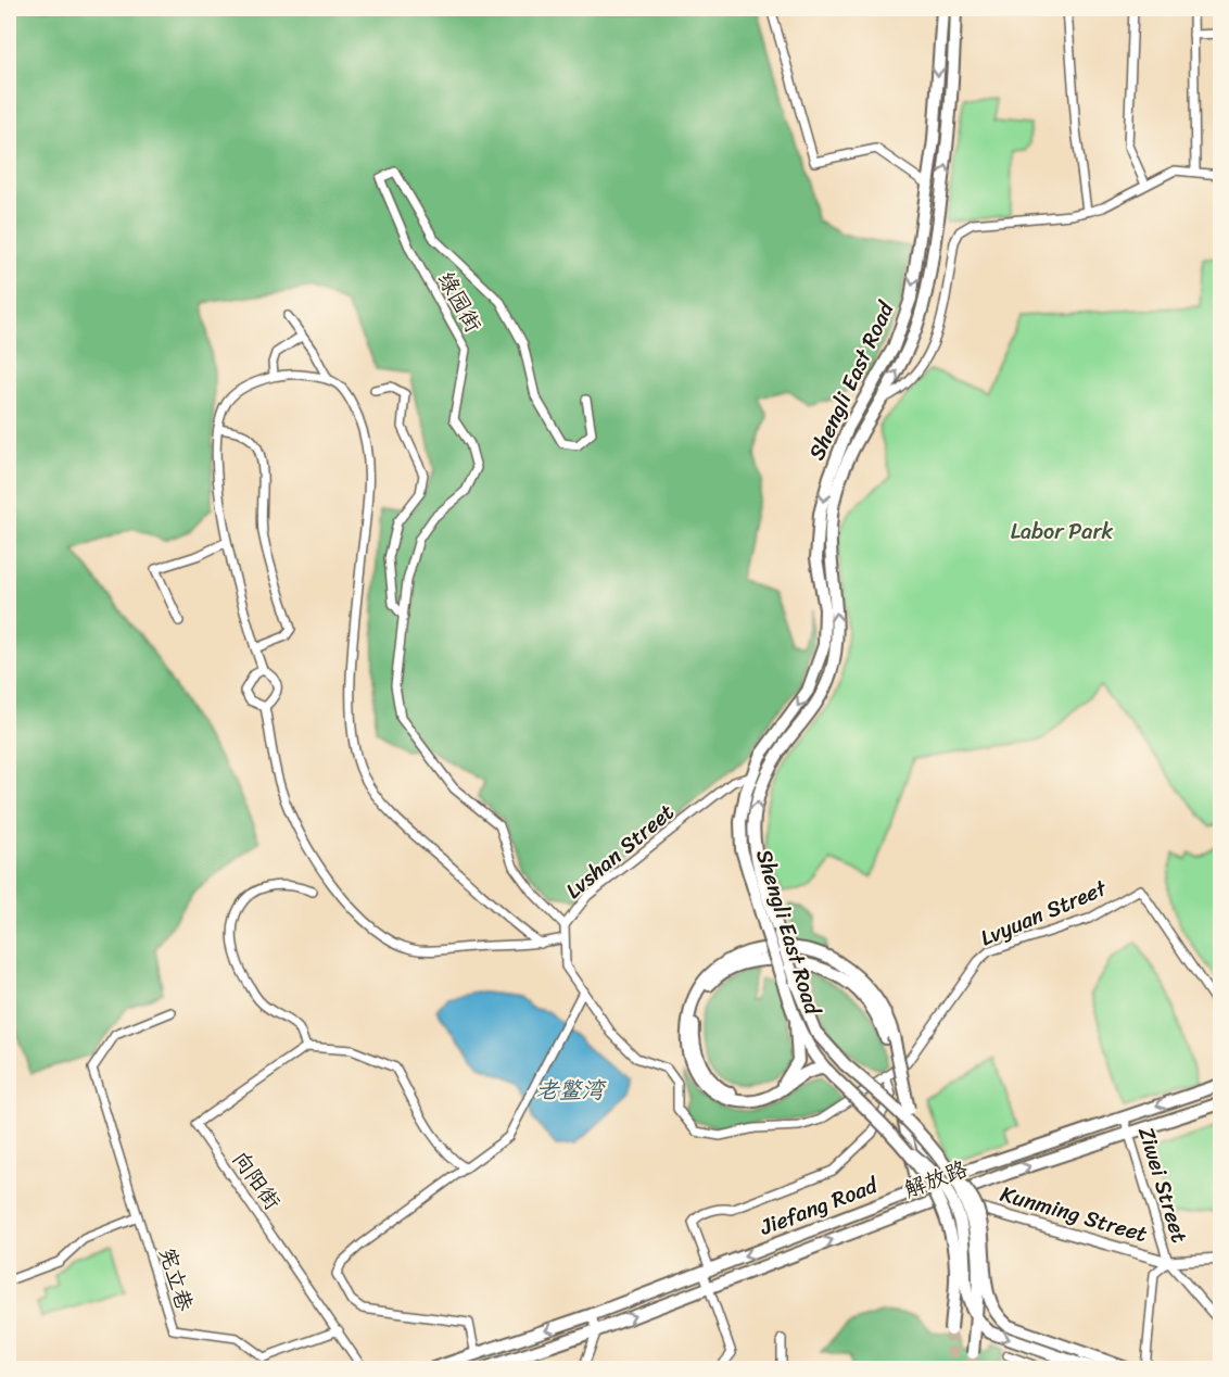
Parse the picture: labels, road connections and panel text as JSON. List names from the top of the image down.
{
  "streets": {
    "main road": ["Shengli East Road", "解放路", "Jiefang Road"],
    "street": [
      "绿园街",
      "Lvshan Street",
      "Lvyuan Street",
      "向阳街",
      "Ziwei Street",
      "Kunming Street",
      "宪立巷"
    ]
  },
  "crossings": [
    ["绿园街", "Lvshan Street"],
    ["Shengli East Road", "Lvshan Street"],
    ["Lvshan Street", "Lvyuan Street"],
    ["解放路", "Ziwei Street"],
    ["解放路", "Kunming Street"],
    ["向阳街", "宪立巷"],
    ["Ziwei Street", "Jiefang Road"],
    ["Ziwei Street", "Kunming Street"],
    ["Jiefang Road", "Kunming Street"]
  ],
  "one_way": ["解放路", "Jiefang Road"],
  "water": ["老鳖湾"],
  "parks": ["Labor Park"]
}
